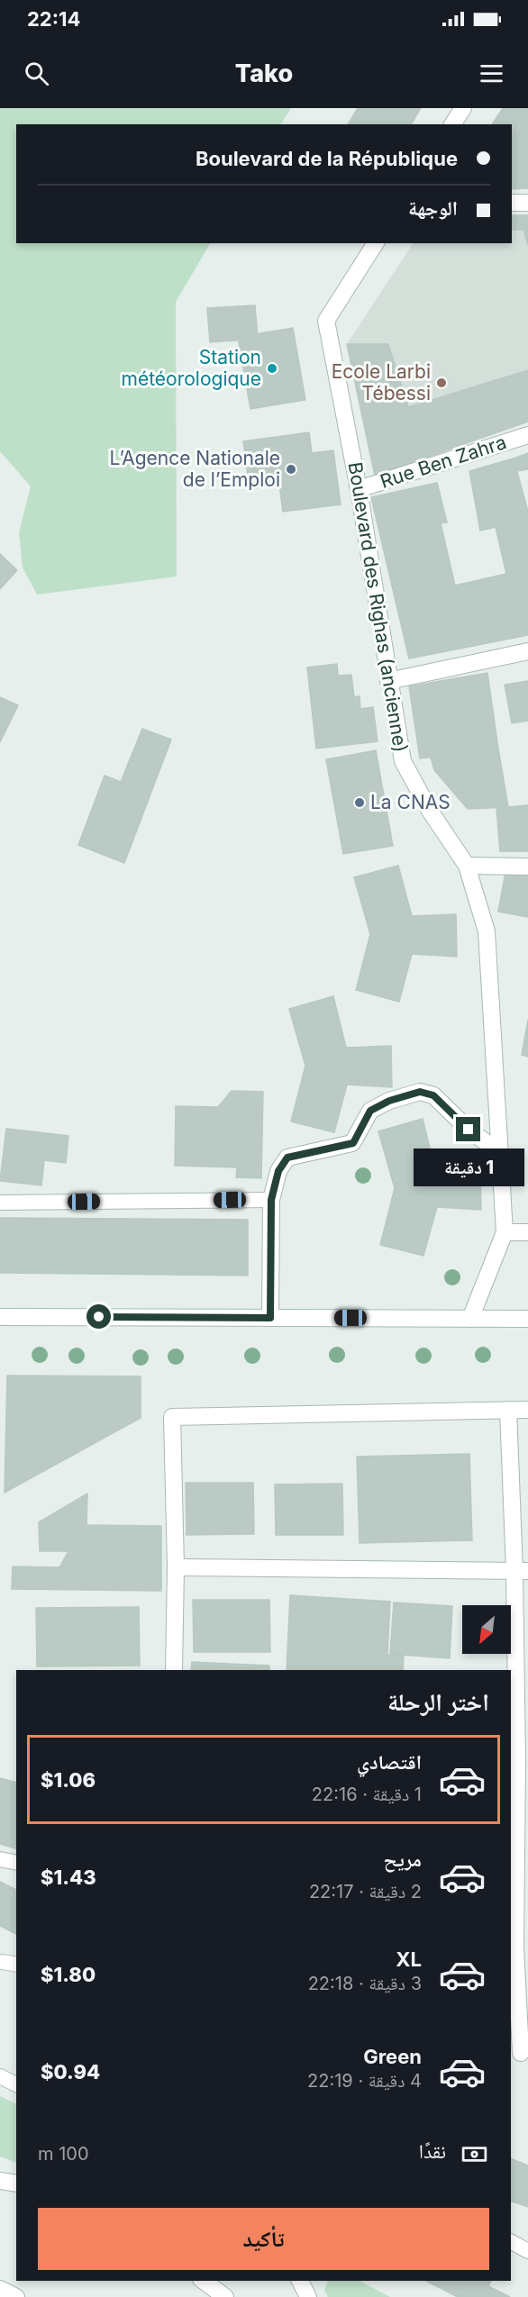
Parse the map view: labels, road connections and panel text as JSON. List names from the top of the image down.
{
  "streets": {
    "street": ["Rue Ben Zahra", "Boulevard des Righas (ancienne)"]
  },
  "crossings": [
    ["Rue Ben Zahra", "Boulevard des Righas (ancienne)"]
  ],
  "places": [
    "Station météorologique",
    "Ecole Larbi Tébessi",
    "L’Agence Nationale de l’Emploi",
    "La CNAS"
  ],
  "north": "bottom left",
  "page": {
    "status": "22:14",
    "header": "Tako",
    "banner": ["Boulevard de la République", "الوجهة"],
    "bubble": "1 دقيقة",
    "heading": "اختر الرحلة",
    "list": [
      {
        "name": "اقتصادي",
        "note": "1 دقيقة · 22:16",
        "value": "$1.06"
      },
      {
        "name": "مريح",
        "note": "2 دقيقة · 22:17",
        "value": "$1.43"
      },
      {
        "name": "XL",
        "note": "3 دقيقة · 22:18",
        "value": "$1.80"
      },
      {
        "name": "Green",
        "note": "4 دقيقة · 22:19",
        "value": "$0.94"
      }
    ],
    "pay": ["نقدًا", "100 m"],
    "buttons": "تأكيد"
  }
}
